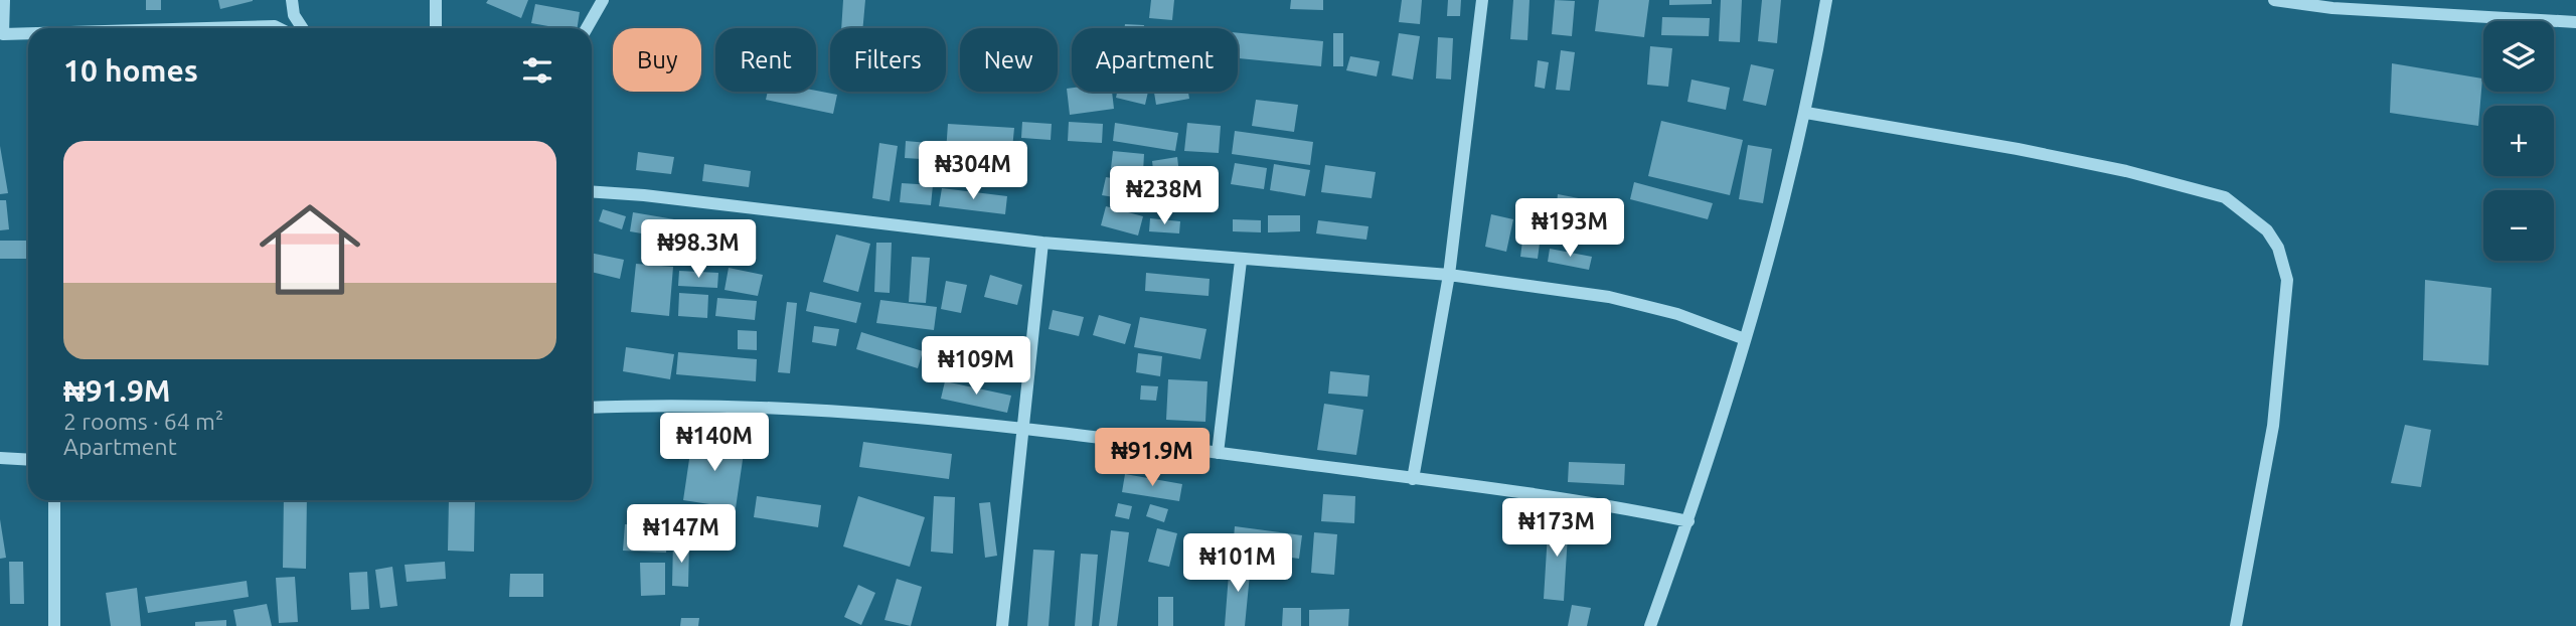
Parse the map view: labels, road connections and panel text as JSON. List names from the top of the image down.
{
  "page": {
    "map_buttons": ["+", "−"],
    "chip": [
      "Buy",
      "Rent",
      "Filters",
      "New",
      "Apartment"
    ],
    "heading": "10 homes",
    "list": [
      {
        "name": "₦91.9M",
        "note": "2 rooms · 64 m² · Apartment"
      }
    ],
    "price": [
      "₦304M",
      "₦238M",
      "₦193M",
      "₦98.3M",
      "₦109M",
      "₦140M",
      "₦91.9M",
      "₦173M",
      "₦147M",
      "₦101M"
    ]
  }
}
